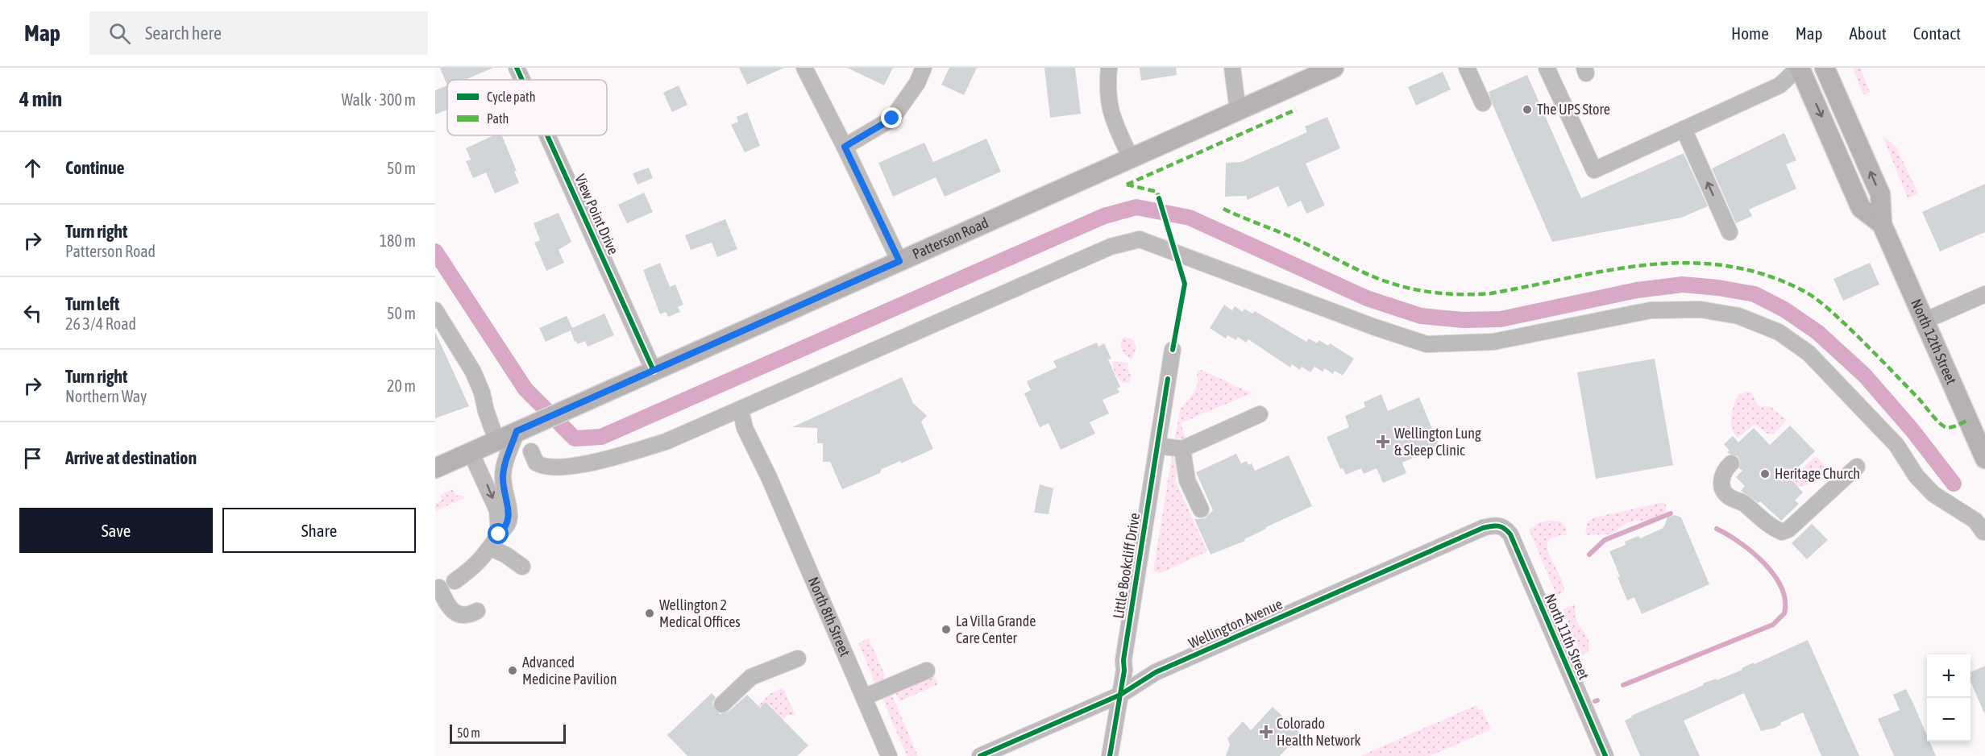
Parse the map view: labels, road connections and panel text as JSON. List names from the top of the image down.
{
  "streets": {
    "main road": ["Patterson Road", "North 12th Street"],
    "street": [
      "View Point Drive",
      "Little Bookcliff Drive",
      "North 8th Street",
      "Wellington Avenue",
      "North 11th Street"
    ]
  },
  "crossings": [
    ["View Point Drive", "Patterson Road"],
    ["Little Bookcliff Drive", "Wellington Avenue"],
    ["Wellington Avenue", "North 11th Street"]
  ],
  "places": {
    "other": [
      "The UPS Store",
      "Heritage Church",
      "Wellington 2 Medical Offices",
      "La Villa Grande Care Center",
      "Advanced Medicine Pavilion"
    ],
    "health": ["Wellington Lung & Sleep Clinic", "Colorado Health Network"]
  },
  "legend": ["Cycle path", "Path"],
  "scale_bar": "50 m",
  "page": {
    "header": "Map",
    "search": "Search here",
    "nav": [
      "Home",
      "Map",
      "About",
      "Contact"
    ],
    "heading": ["4 min", "Walk · 300 m"],
    "list": [
      ["Continue", "50 m"],
      ["Turn right", "Patterson Road", "180 m"],
      ["Turn left", "26 3/4 Road", "50 m"],
      ["Turn right", "Northern Way", "20 m"],
      "Arrive at destination"
    ],
    "buttons": ["Save", "Share"],
    "map_buttons": ["+", "−"],
    "scale": "50 m"
  }
}
